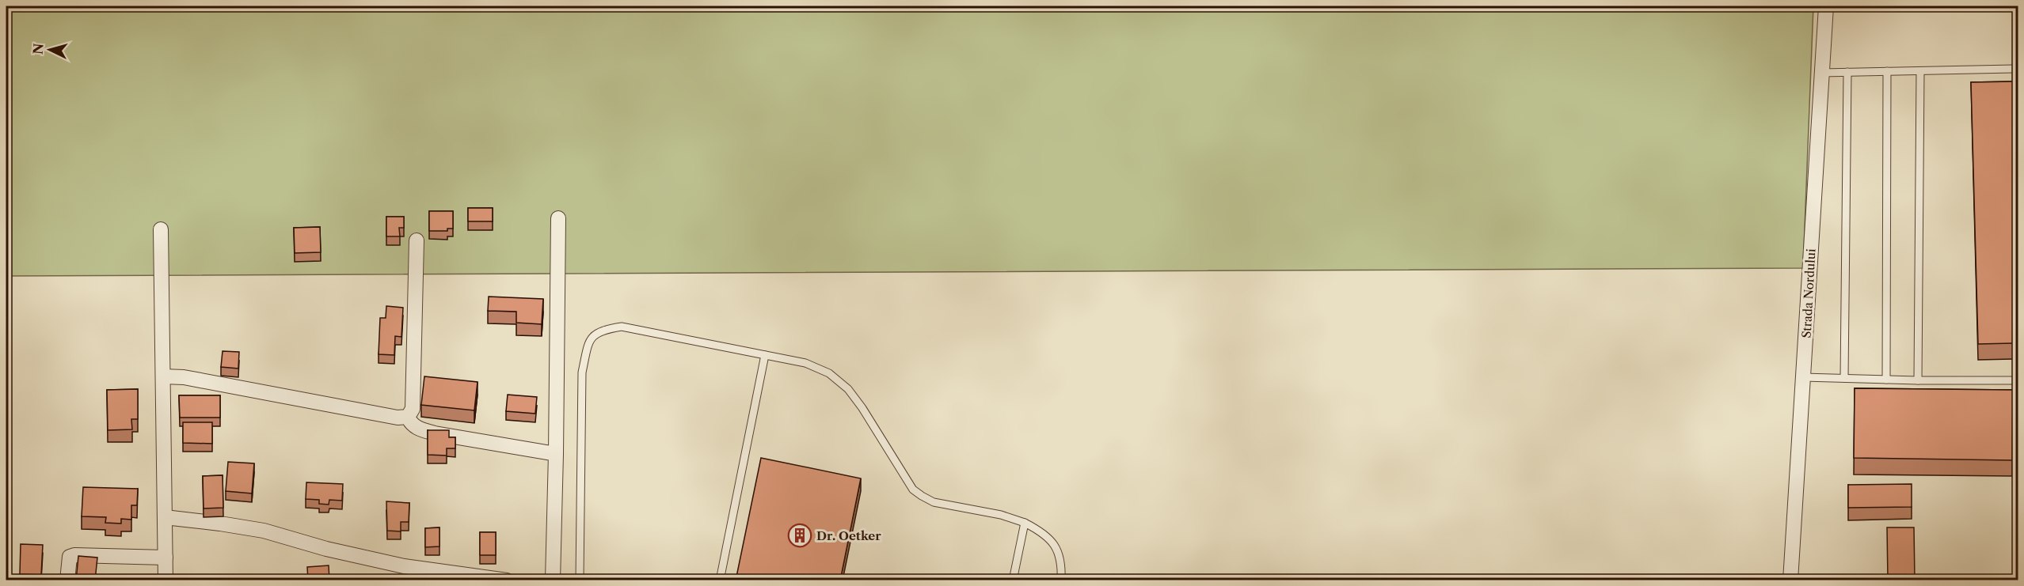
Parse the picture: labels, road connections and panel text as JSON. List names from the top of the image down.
{
  "streets": {
    "street": ["Strada Nordului"]
  },
  "places": {
    "building": ["Dr. Oetker"]
  },
  "north": "left"
}
